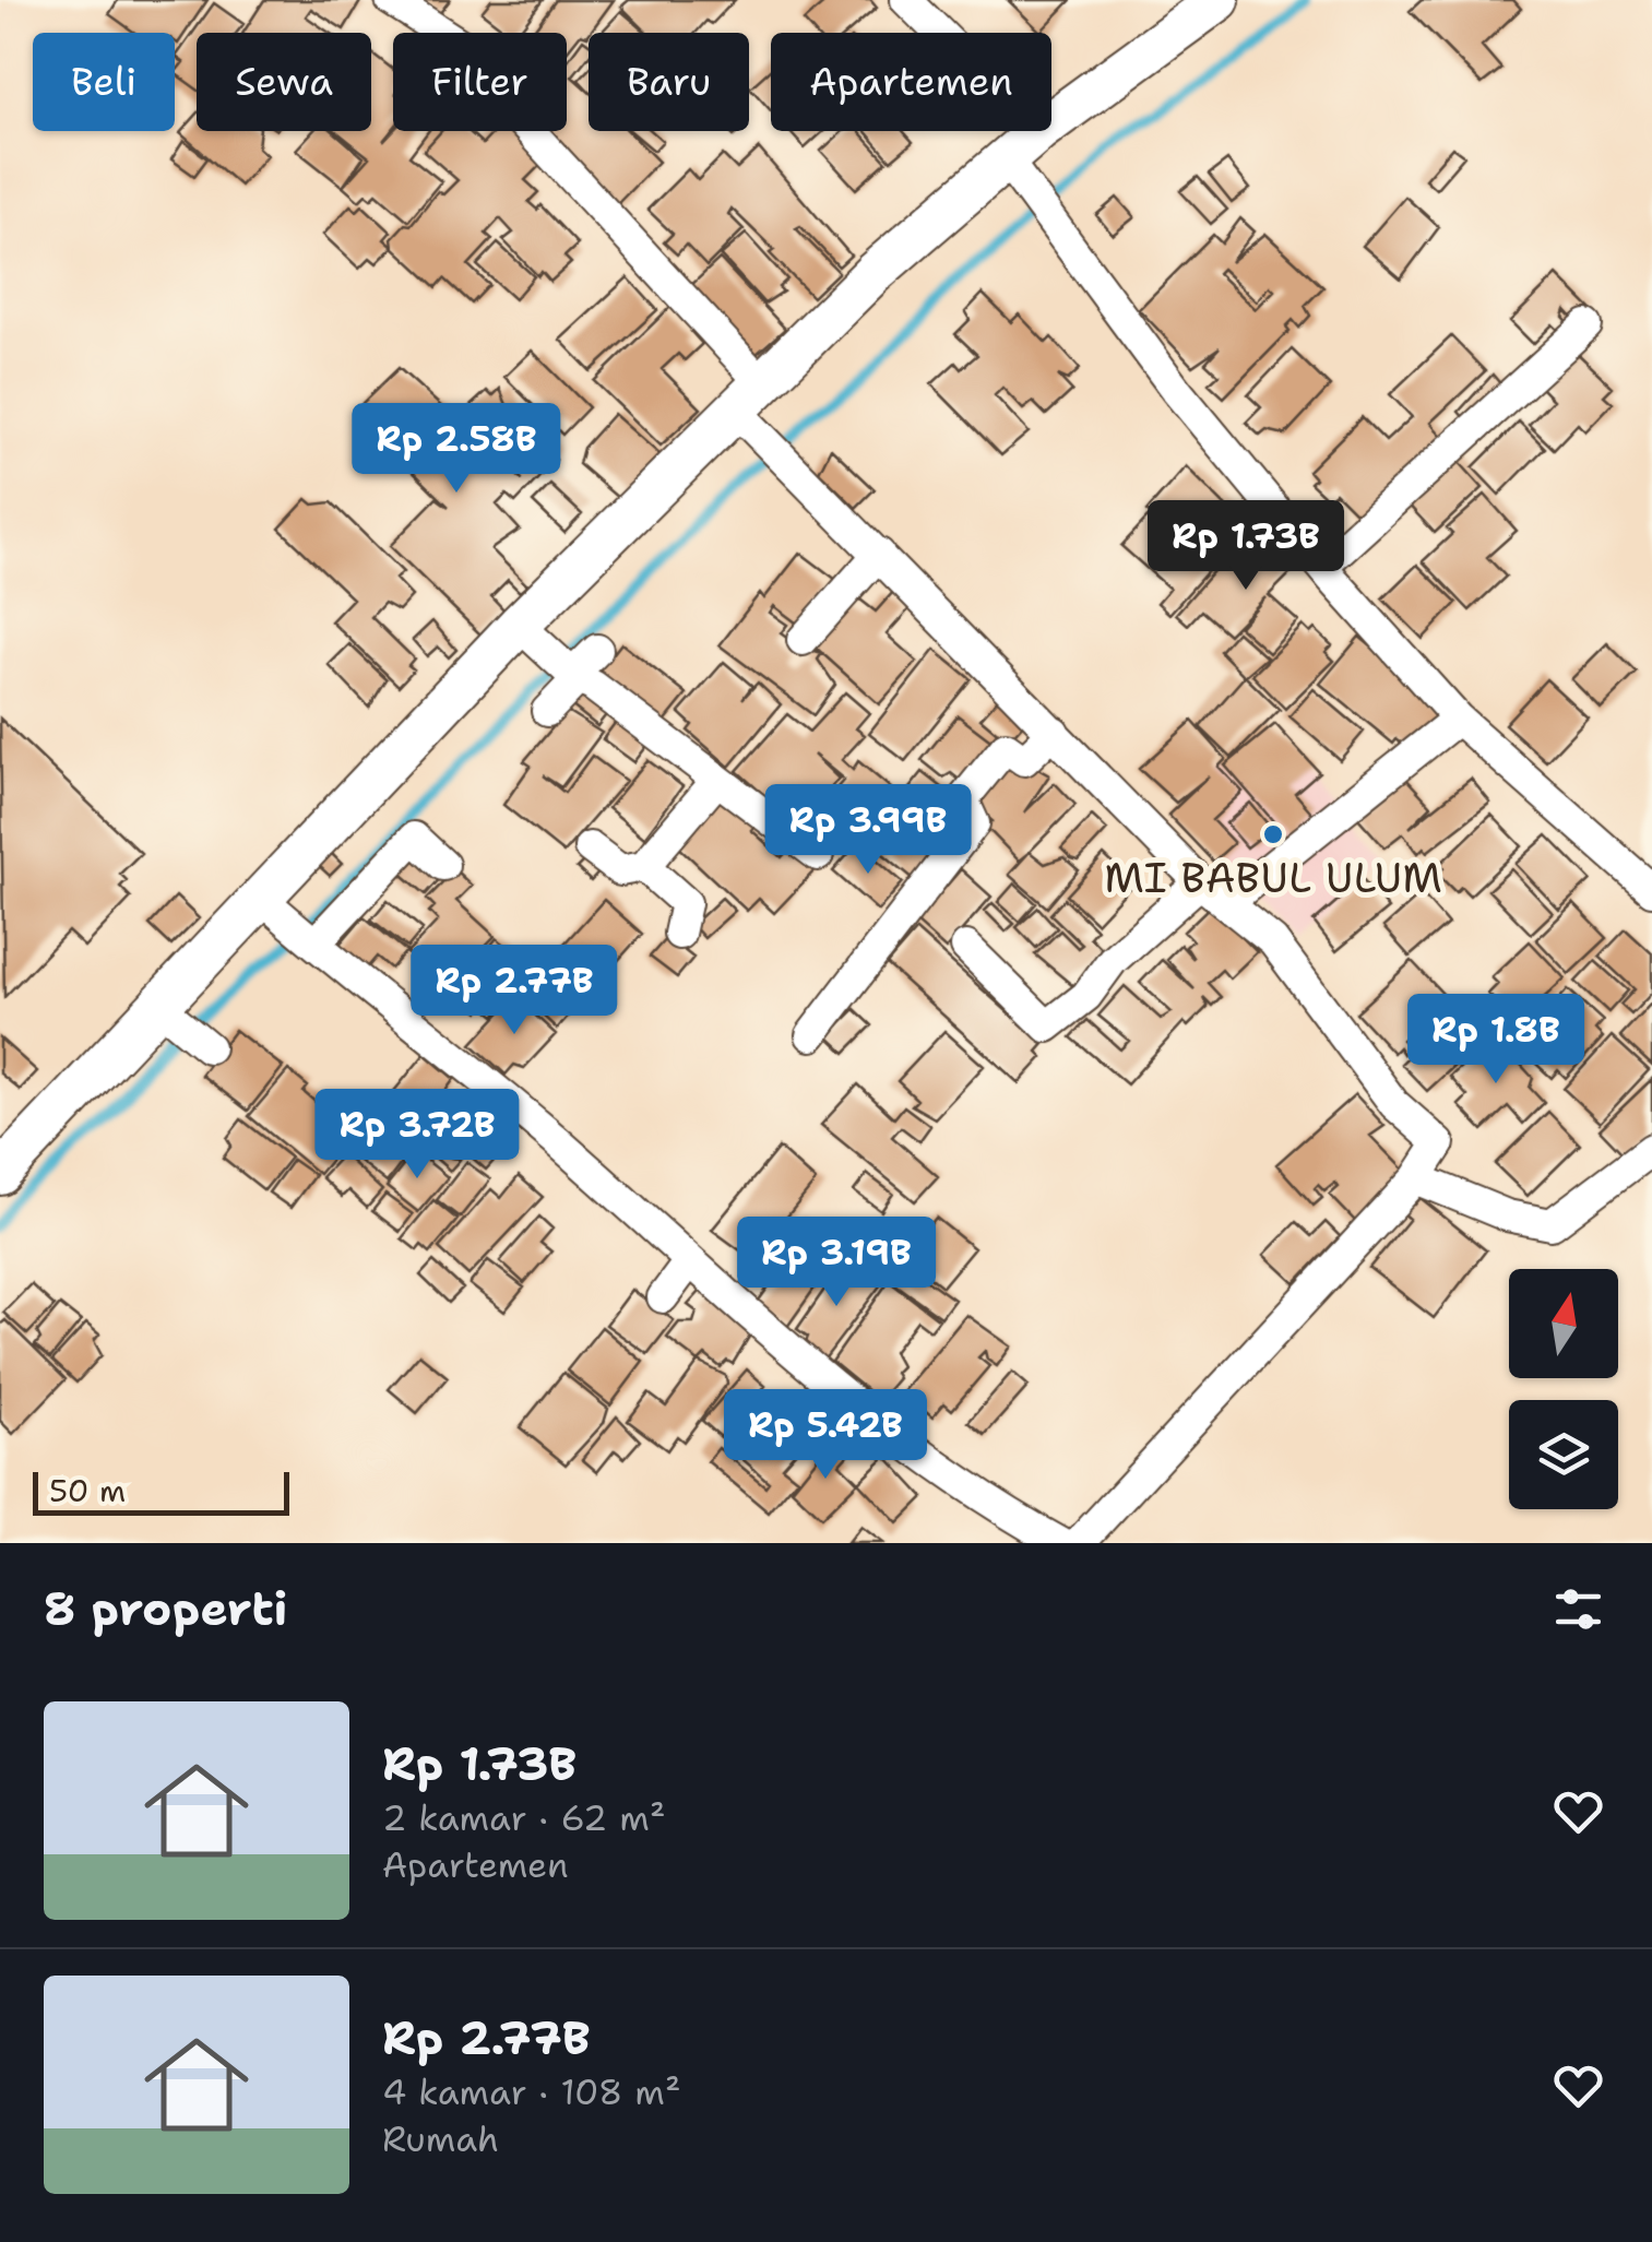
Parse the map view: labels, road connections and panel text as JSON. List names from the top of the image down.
{
  "places": ["MI BABUL ULUM"],
  "scale_bar": "50 m",
  "north": "top",
  "page": {
    "chip": [
      "Beli",
      "Sewa",
      "Filter",
      "Baru",
      "Apartemen"
    ],
    "price": [
      "Rp 2.58B",
      "Rp 1.73B",
      "Rp 3.99B",
      "Rp 2.77B",
      "Rp 1.8B",
      "Rp 3.72B",
      "Rp 3.19B",
      "Rp 5.42B"
    ],
    "scale": "50 m",
    "heading": "8 properti",
    "list": [
      {
        "name": "Rp 1.73B",
        "note": "2 kamar · 62 m² · Apartemen"
      },
      {
        "name": "Rp 2.77B",
        "note": "4 kamar · 108 m² · Rumah"
      }
    ]
  }
}
